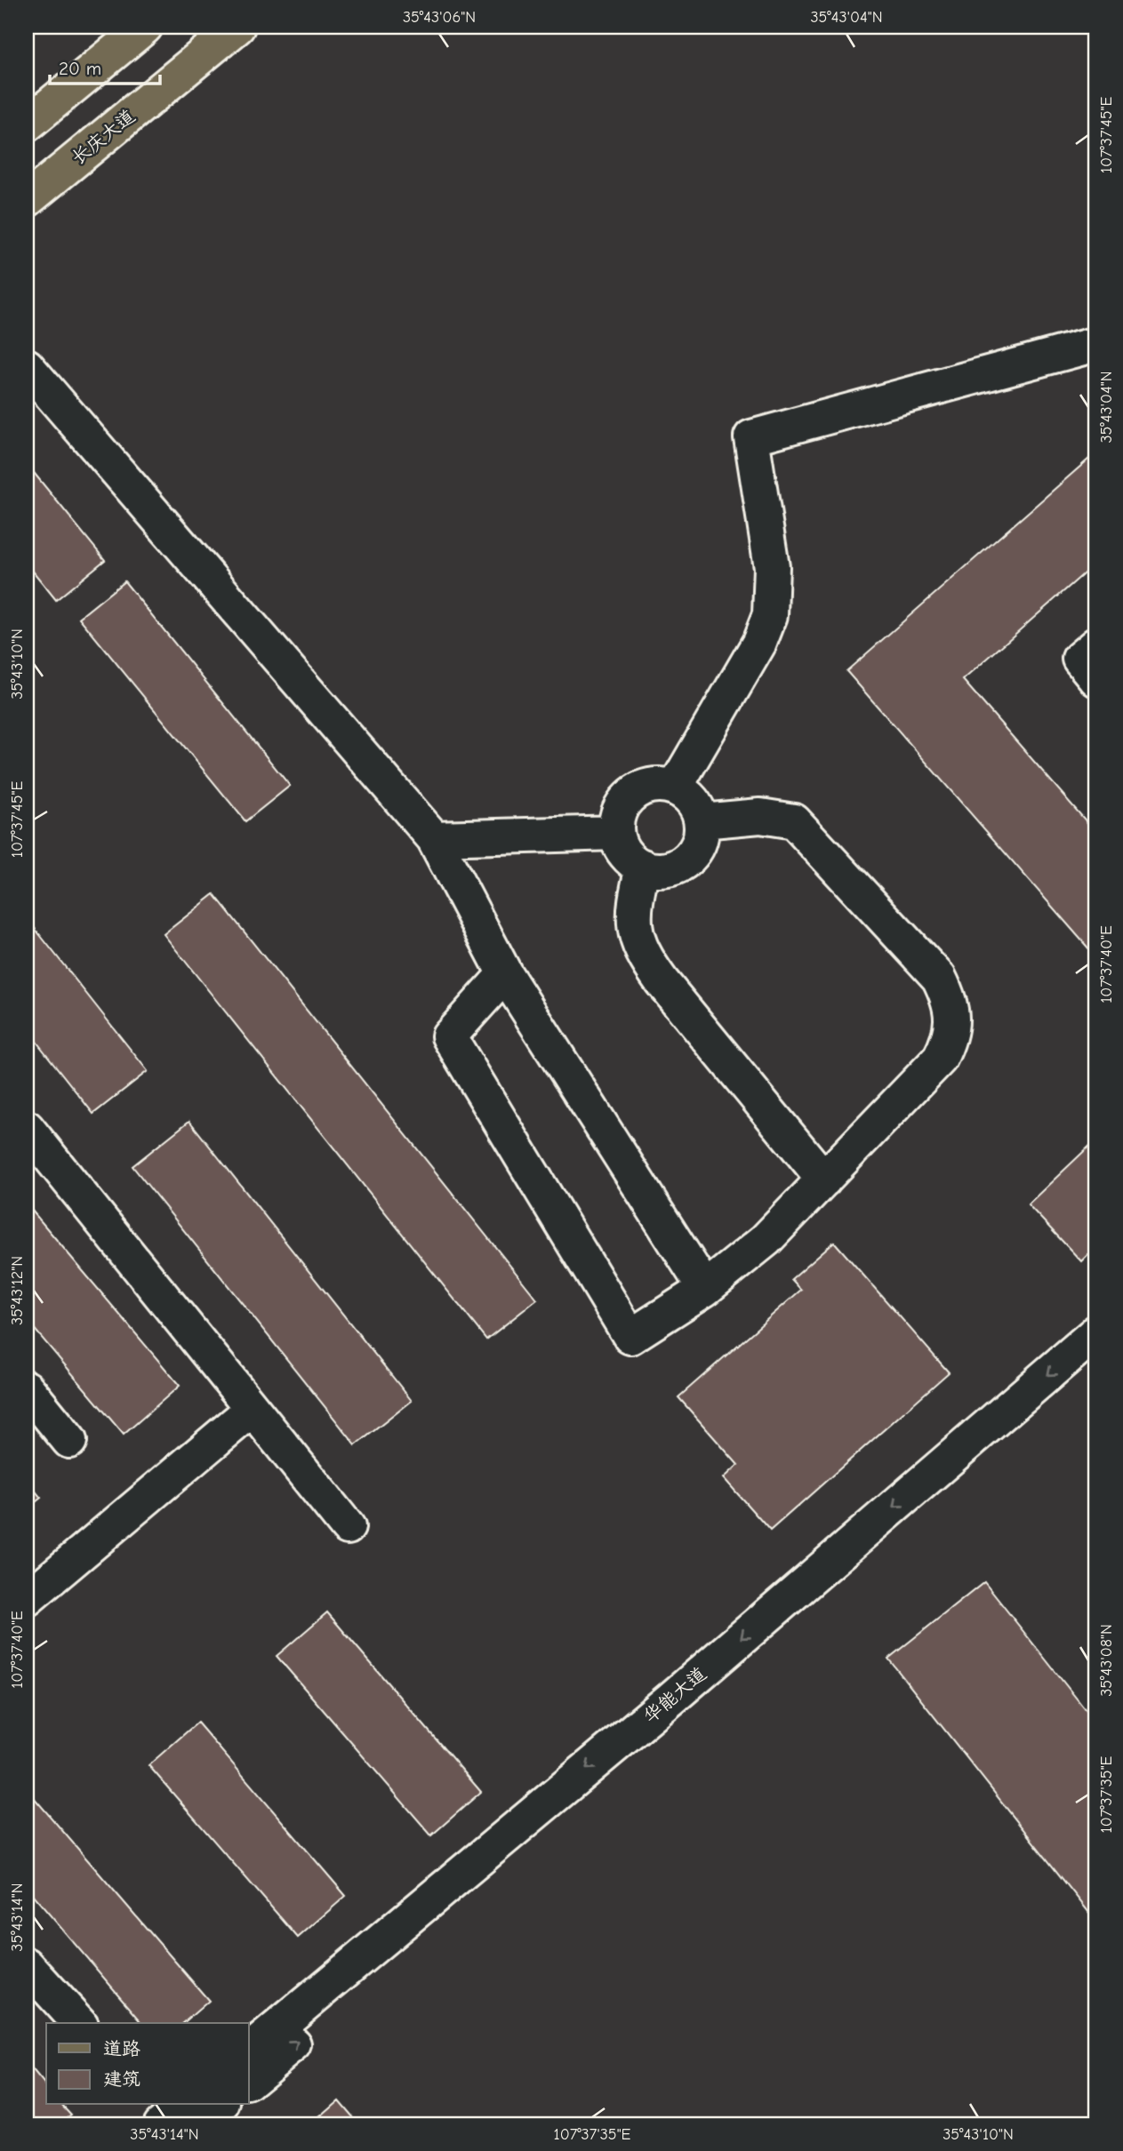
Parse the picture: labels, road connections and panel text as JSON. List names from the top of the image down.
{
  "streets": {
    "main road": ["长庆大道"],
    "street": ["华能大道"]
  },
  "legend": ["道路", "建筑"],
  "scale_bar": "20 m",
  "coordinates": [
    "35°43'06\"N",
    "35°43'04\"N",
    "107°37'45\"E",
    "35°43'10\"N",
    "107°37'40\"E",
    "35°43'12\"N",
    "35°43'08\"N",
    "107°37'35\"E",
    "35°43'14\"N"
  ]
}
